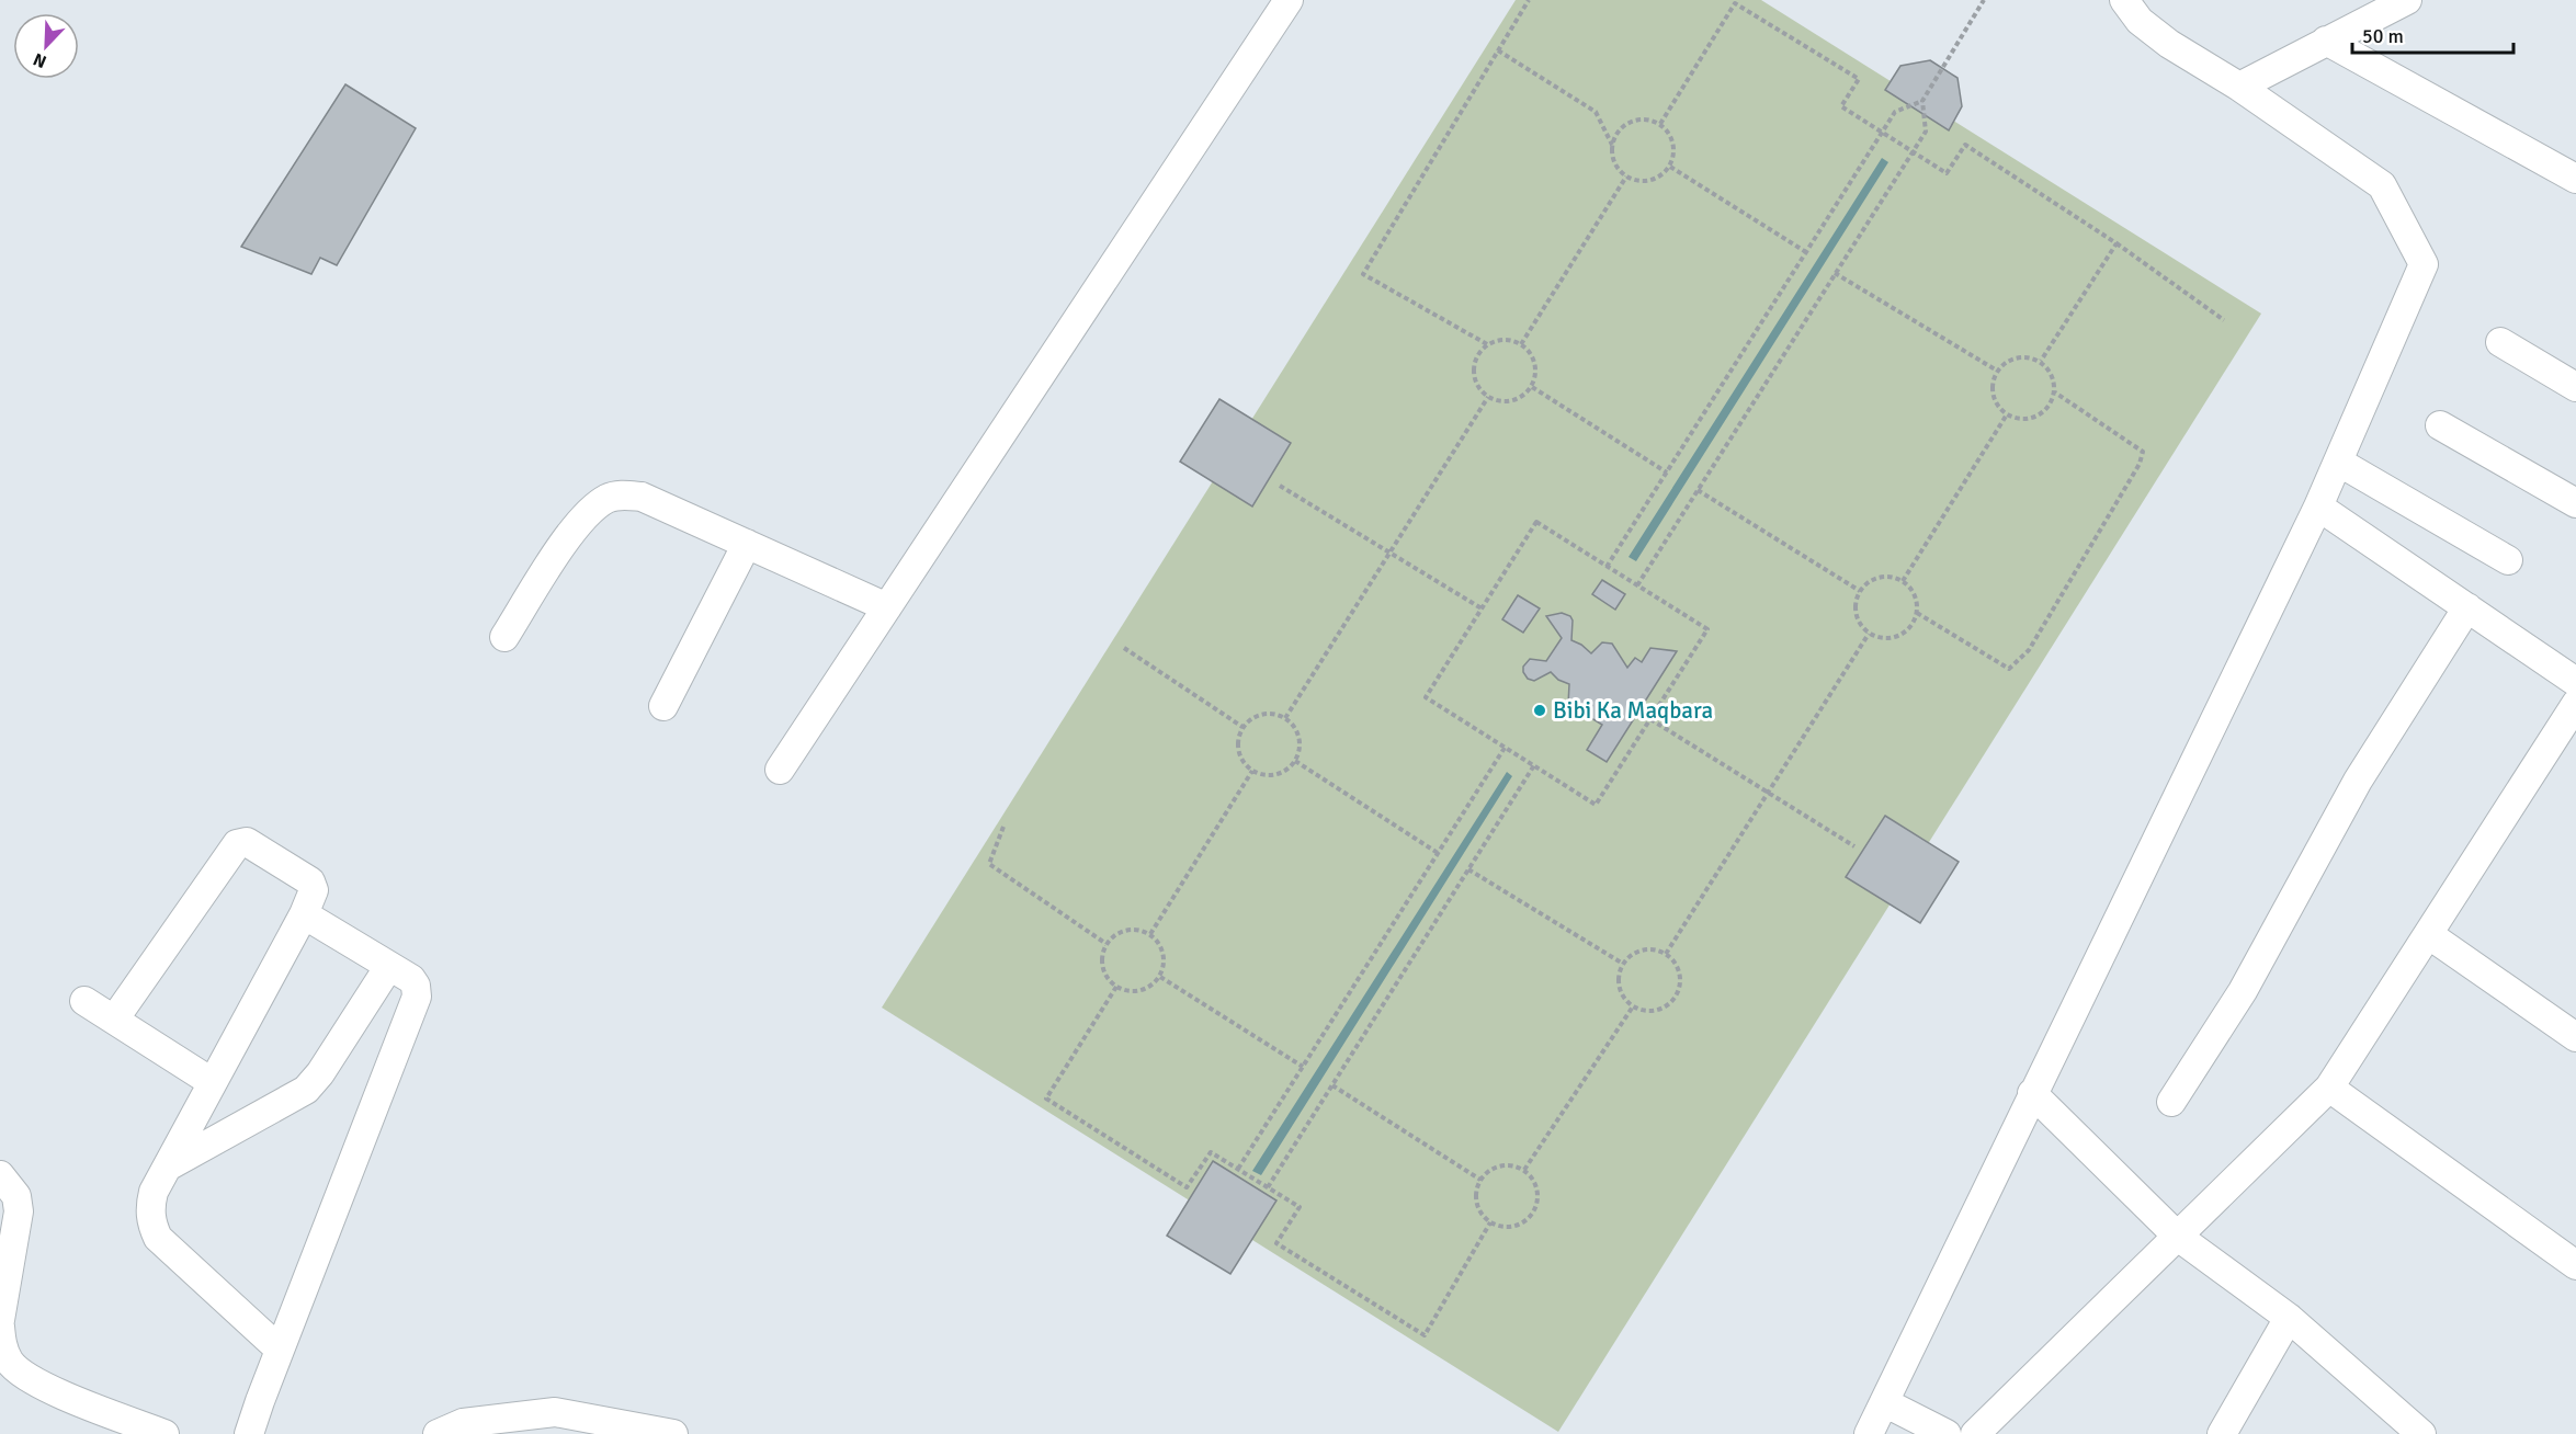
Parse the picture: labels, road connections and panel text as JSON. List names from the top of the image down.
{
  "places": ["Bibi Ka Maqbara"],
  "scale_bar": "50 m",
  "north": "bottom left"
}
